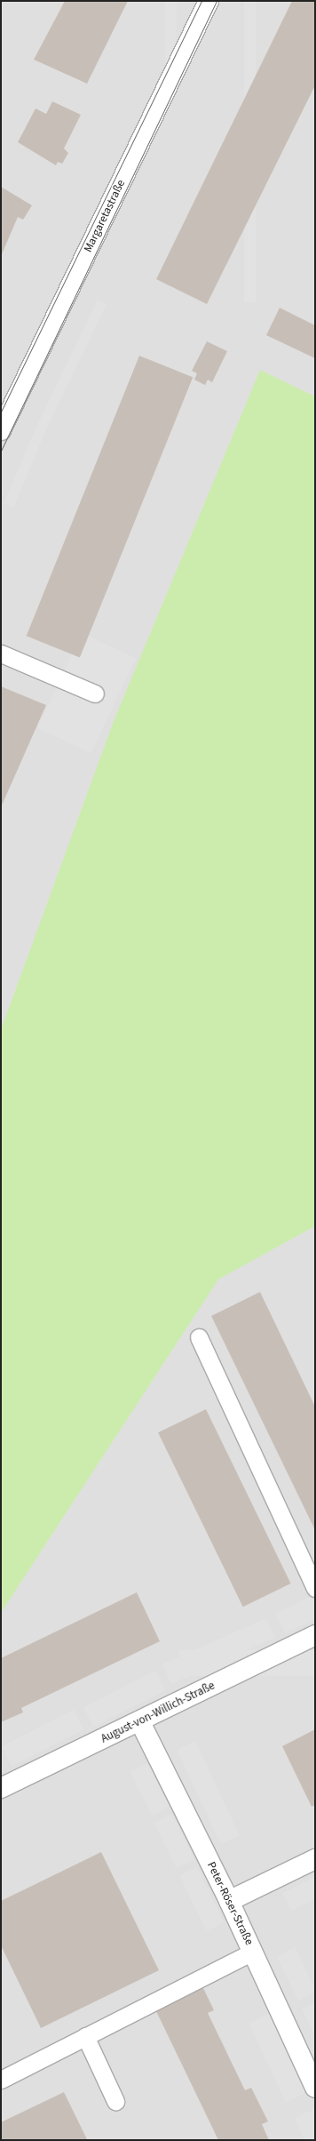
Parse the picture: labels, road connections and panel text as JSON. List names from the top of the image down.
{
  "streets": {
    "street": ["Margaretastraße", "August-von-Willich-Straße", "Peter-Röser-Straße"]
  },
  "crossings": [
    ["August-von-Willich-Straße", "Peter-Röser-Straße"]
  ]
}
